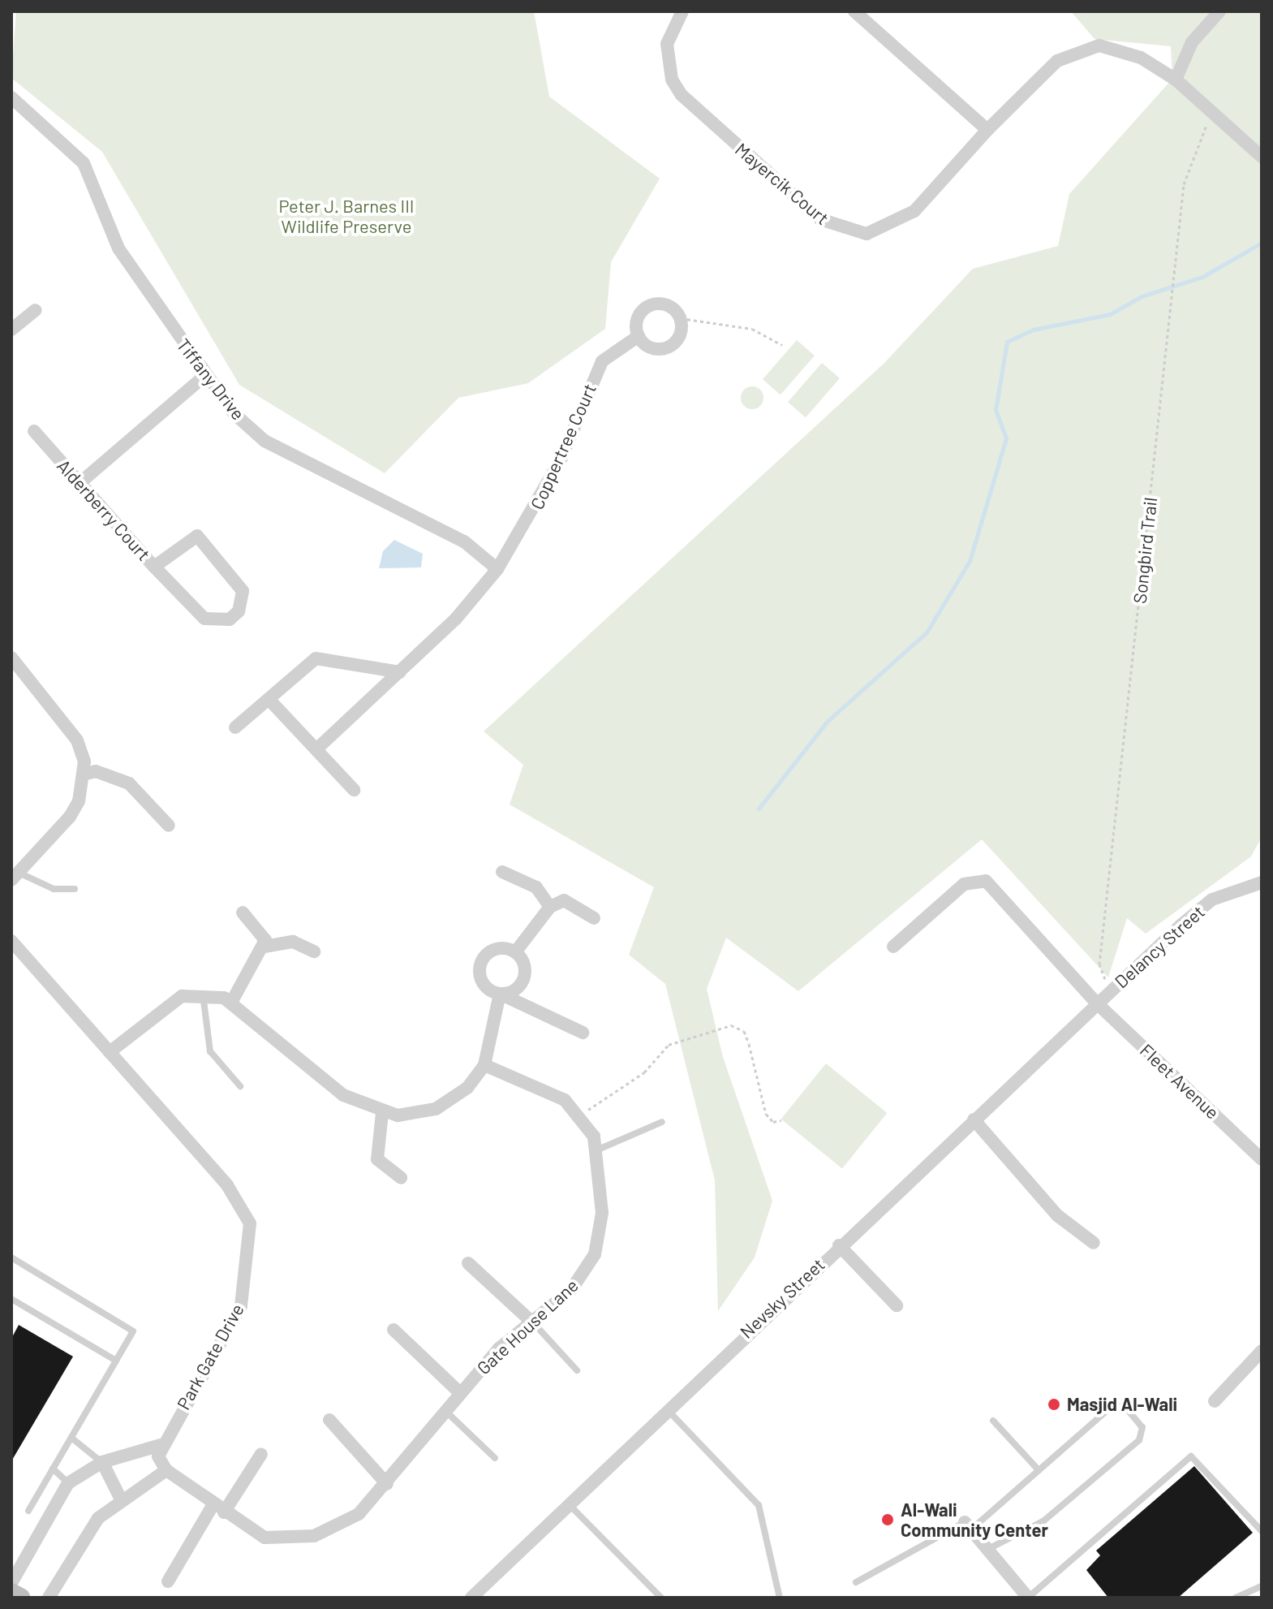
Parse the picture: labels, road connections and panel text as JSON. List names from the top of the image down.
{
  "streets": {
    "street": [
      "Mayercik Court",
      "Tiffany Drive",
      "Coppertree Court",
      "Alderberry Court",
      "Delancy Street",
      "Fleet Avenue",
      "Nevsky Street",
      "Gate House Lane",
      "Park Gate Drive"
    ],
    "path": ["Songbird Trail"]
  },
  "crossings": [
    ["Mayercik Court", "Songbird Trail"],
    ["Tiffany Drive", "Coppertree Court"],
    ["Songbird Trail", "Delancy Street"],
    ["Delancy Street", "Fleet Avenue"],
    ["Delancy Street", "Nevsky Street"],
    ["Fleet Avenue", "Nevsky Street"]
  ],
  "parks": ["Peter J. Barnes III Wildlife Preserve"],
  "places": ["Masjid Al-Wali", "Al-Wali Community Center"]
}
